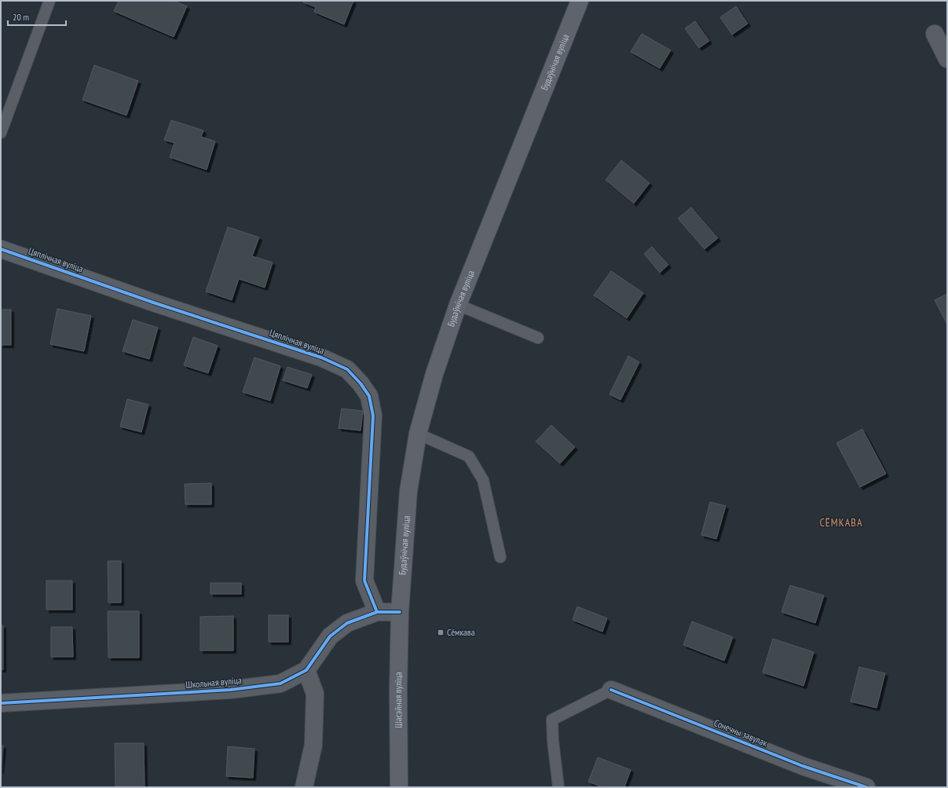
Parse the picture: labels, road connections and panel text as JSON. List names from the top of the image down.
{
  "streets": {
    "main road": ["Будаўнічая вуліца", "Шасэйная вуліца"],
    "street": ["Цяплічная вуліца", "Школьная вуліца", "Сонечны завулак"]
  },
  "crossings": [
    ["Будаўнічая вуліца", "Школьная вуліца"],
    ["Будаўнічая вуліца", "Шасэйная вуліца"],
    ["Цяплічная вуліца", "Школьная вуліца"],
    ["Школьная вуліца", "Шасэйная вуліца"]
  ],
  "districts": ["СЁМКАВА"],
  "places": {
    "transit": ["Сёмкава"]
  },
  "scale_bar": "20 m"
}
